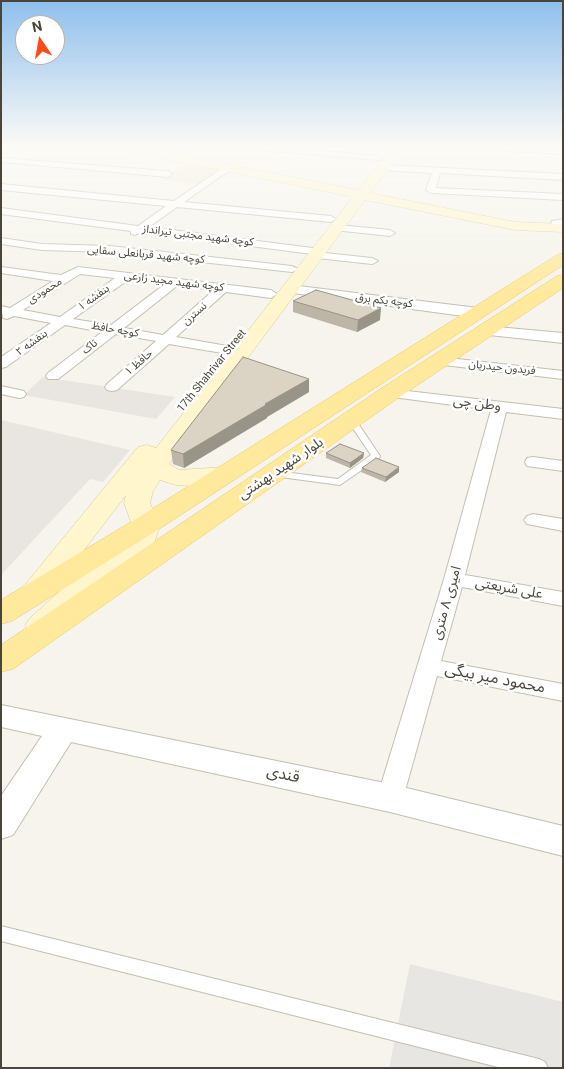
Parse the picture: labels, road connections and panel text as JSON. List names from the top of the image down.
{
  "streets": {
    "main road": ["17th Shahrivar Street", "بلوار شهید بهشتی"],
    "street": [
      "کوچه شهید مجتبی تیرانداز",
      "کوچه شهید قربانعلی سقایی",
      "کوچه شهید مجید زارعی",
      "محمودی",
      "بنفشه ۱",
      "کوچه یکم برق",
      "نسترن",
      "کوچه حافظ",
      "بنفشه ۲",
      "تاک",
      "حافظ ۱",
      "فریدون حیدریان",
      "وطن چی",
      "علی شریعتی",
      "امیری ۸ متری",
      "محمود میر بیگی",
      "قندی"
    ]
  },
  "crossings": [
    ["کوچه شهید مجتبی تیرانداز", "17th Shahrivar Street"],
    ["کوچه شهید قربانعلی سقایی", "کوچه یکم برق"],
    ["کوچه شهید قربانعلی سقایی", "17th Shahrivar Street"],
    ["کوچه شهید مجید زارعی", "محمودی"],
    ["کوچه شهید مجید زارعی", "بنفشه ۱"],
    ["کوچه شهید مجید زارعی", "نسترن"],
    ["کوچه شهید مجید زارعی", "تاک"],
    ["کوچه شهید مجید زارعی", "17th Shahrivar Street"],
    ["محمودی", "کوچه حافظ"],
    ["بنفشه ۱", "کوچه حافظ"],
    ["بنفشه ۱", "بنفشه ۲"],
    ["کوچه یکم برق", "17th Shahrivar Street"],
    ["کوچه یکم برق", "بلوار شهید بهشتی"],
    ["نسترن", "کوچه حافظ"],
    ["نسترن", "حافظ ۱"],
    ["کوچه حافظ", "بنفشه ۲"],
    ["کوچه حافظ", "تاک"],
    ["کوچه حافظ", "حافظ ۱"],
    ["کوچه حافظ", "17th Shahrivar Street"],
    ["فریدون حیدریان", "بلوار شهید بهشتی"],
    ["17th Shahrivar Street", "بلوار شهید بهشتی"],
    ["وطن چی", "بلوار شهید بهشتی"],
    ["وطن چی", "امیری ۸ متری"],
    ["علی شریعتی", "امیری ۸ متری"],
    ["امیری ۸ متری", "محمود میر بیگی"],
    ["امیری ۸ متری", "قندی"]
  ],
  "north": "top"
}
